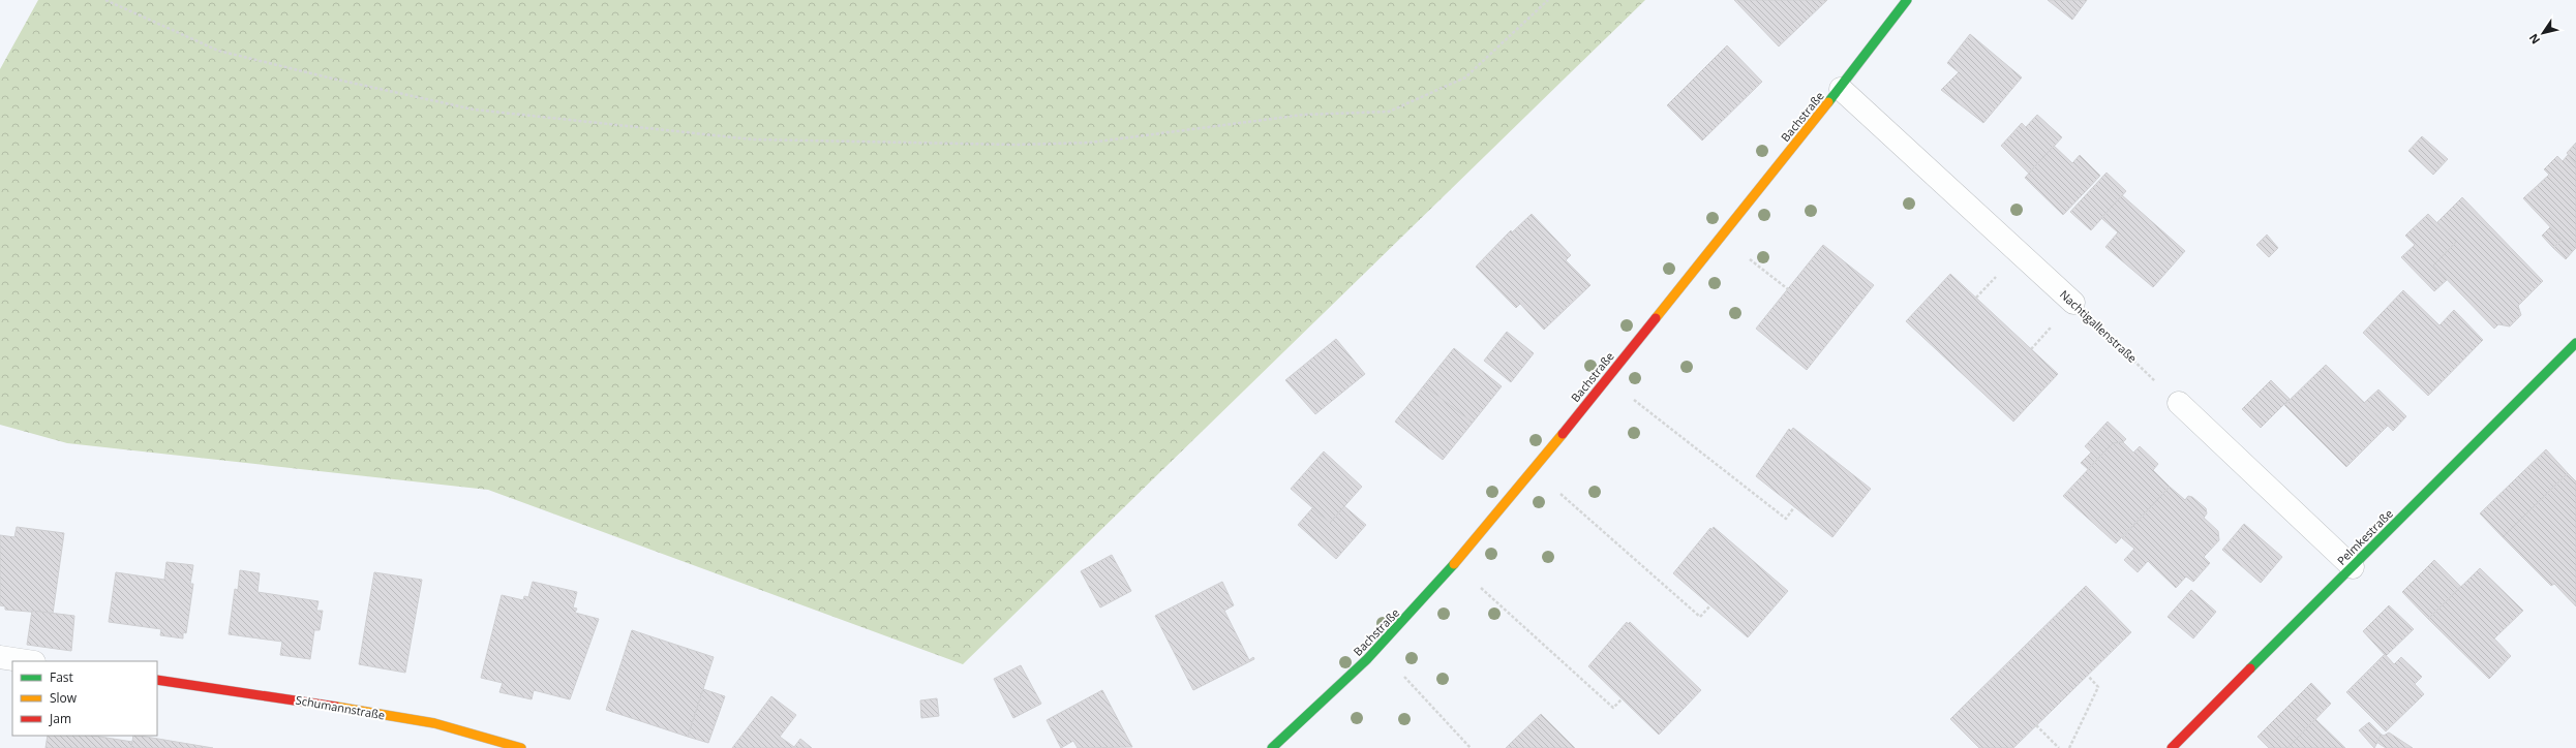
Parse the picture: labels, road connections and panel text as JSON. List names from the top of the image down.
{
  "streets": {
    "street": [
      "Bachstraße",
      "Nachtigallenstraße",
      "Pelmkestraße",
      "Schumannstraße"
    ]
  },
  "crossings": [
    ["Bachstraße", "Nachtigallenstraße"]
  ],
  "legend": ["Fast", "Slow", "Jam"],
  "north": "bottom left"
}
